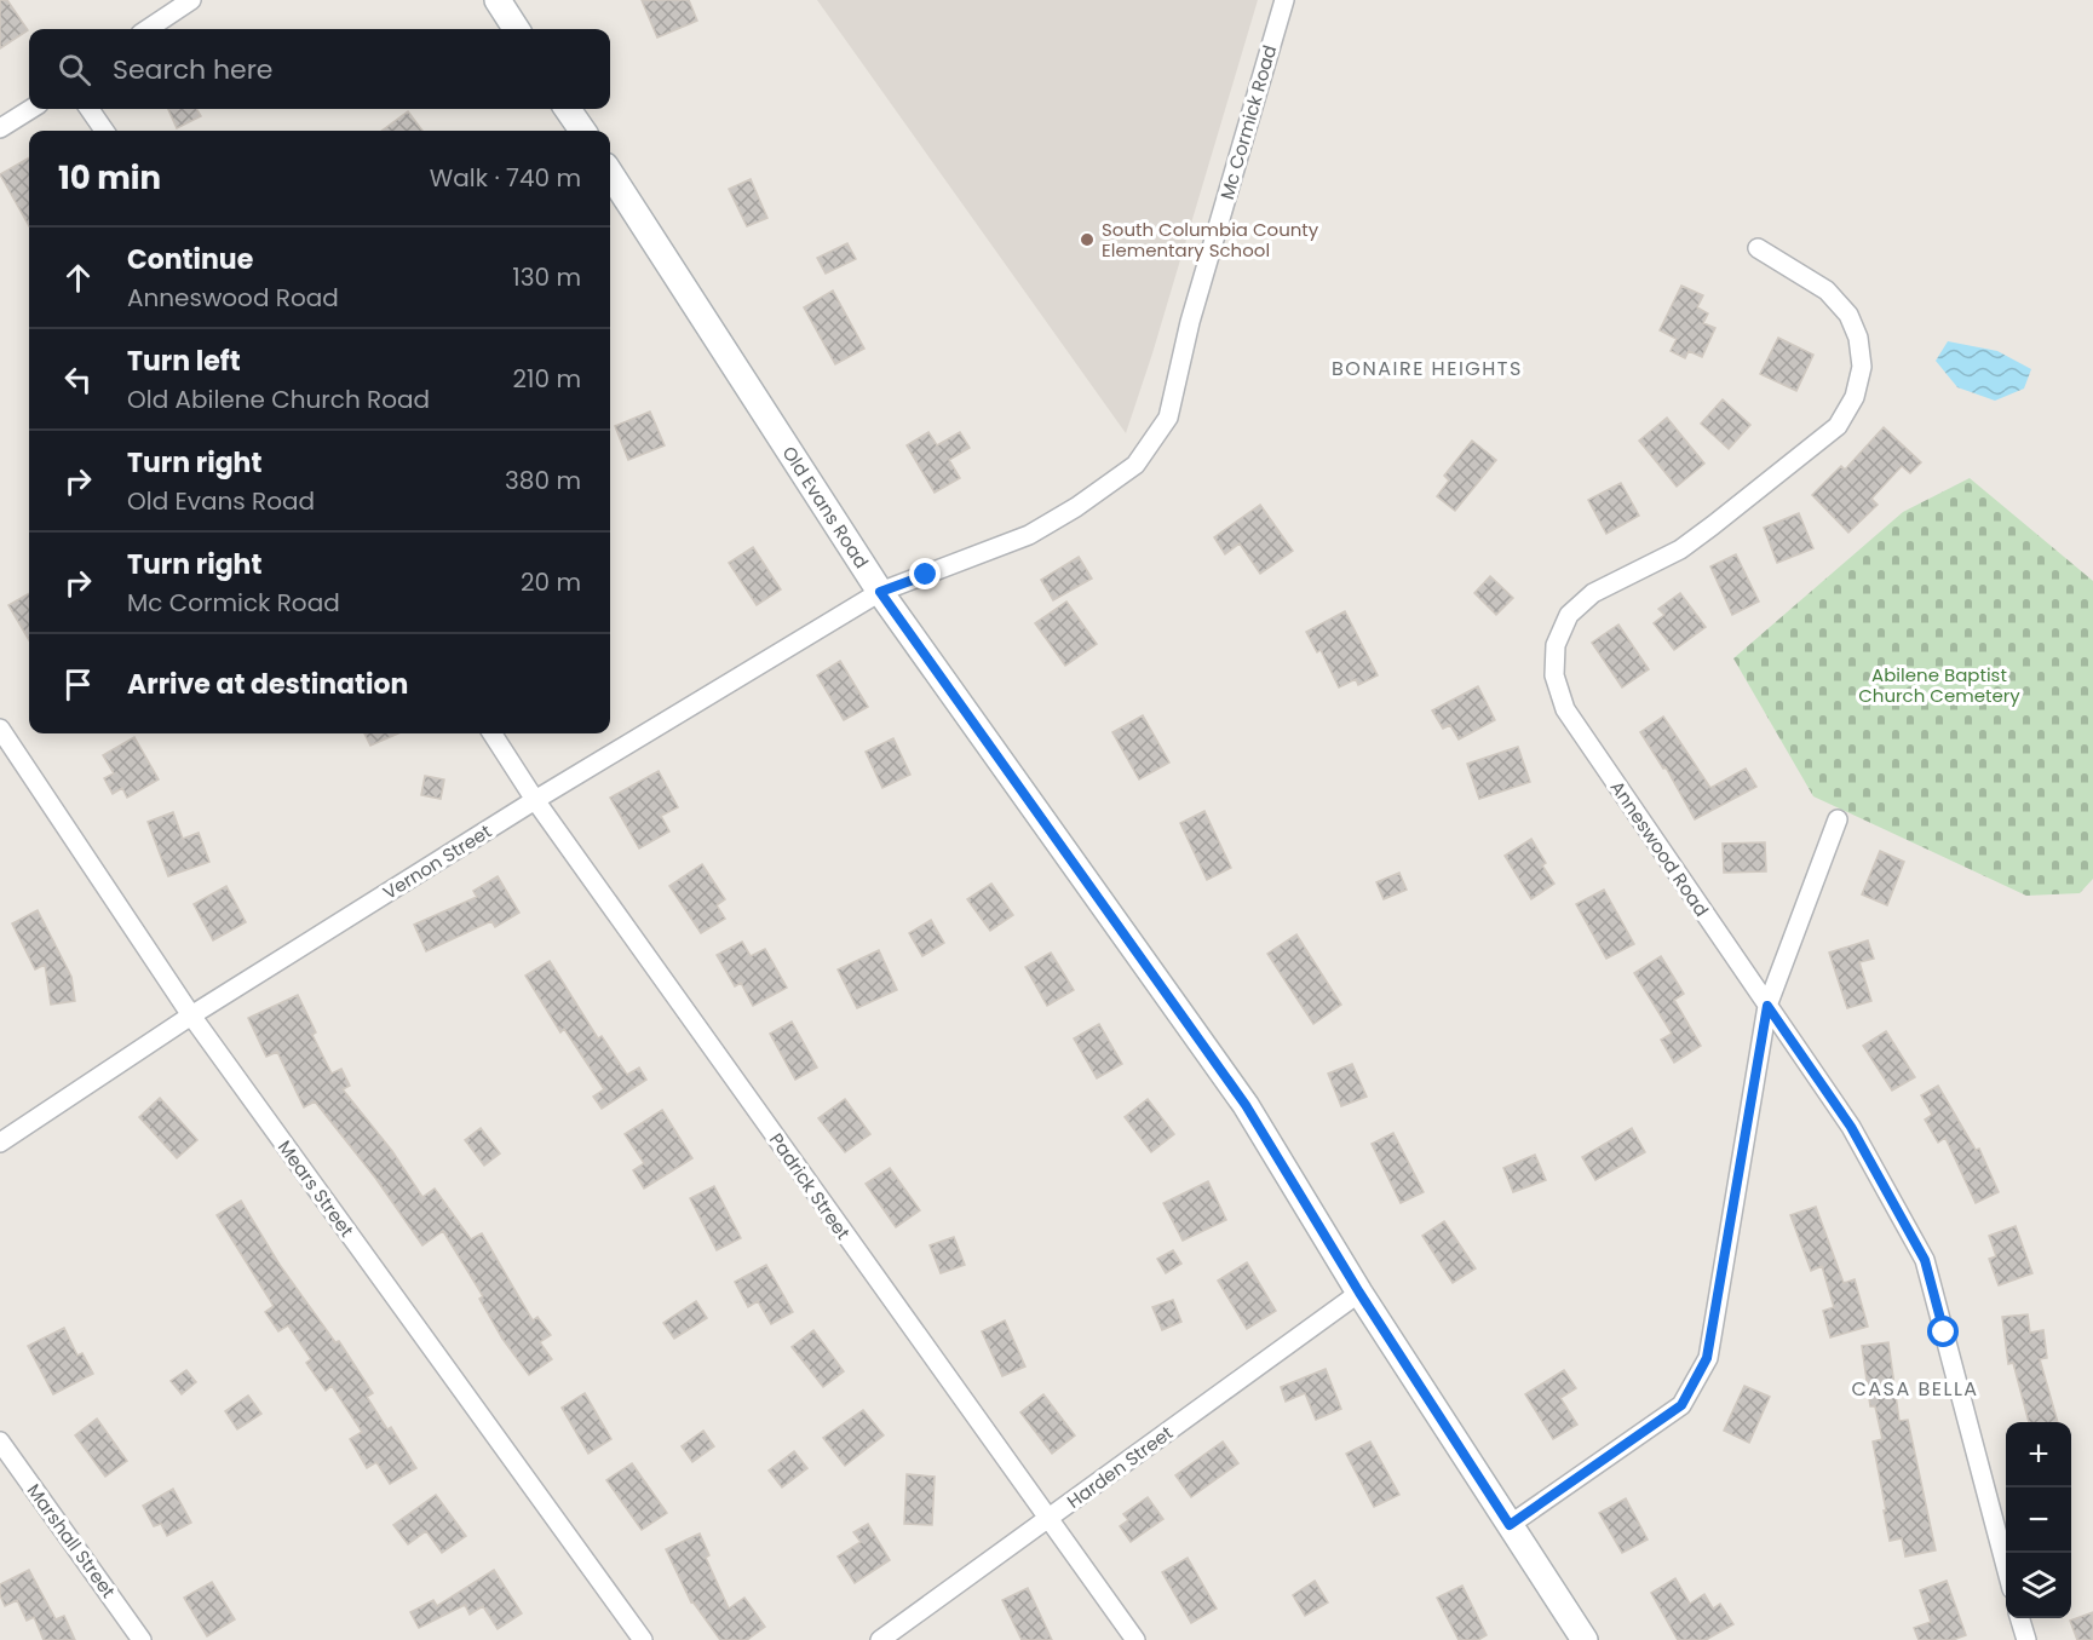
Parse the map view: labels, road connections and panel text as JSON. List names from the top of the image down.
{
  "streets": {
    "street": [
      "Mc Cormick Road",
      "Old Evans Road",
      "Anneswood Road",
      "Vernon Street",
      "Padrick Street",
      "Mears Street",
      "Harden Street",
      "Marshall Street"
    ]
  },
  "crossings": [
    ["Mc Cormick Road", "Old Evans Road"],
    ["Mc Cormick Road", "Vernon Street"],
    ["Old Evans Road", "Vernon Street"],
    ["Old Evans Road", "Harden Street"],
    ["Vernon Street", "Padrick Street"],
    ["Vernon Street", "Mears Street"],
    ["Padrick Street", "Harden Street"]
  ],
  "districts": ["BONAIRE HEIGHTS", "CASA BELLA"],
  "parks": ["Abilene Baptist Church Cemetery"],
  "places": ["South Columbia County Elementary School"],
  "page": {
    "search": "Search here",
    "heading": ["10 min", "Walk · 740 m"],
    "list": [
      ["Continue", "Anneswood Road", "130 m"],
      ["Turn left", "Old Abilene Church Road", "210 m"],
      ["Turn right", "Old Evans Road", "380 m"],
      ["Turn right", "Mc Cormick Road", "20 m"],
      "Arrive at destination"
    ],
    "map_buttons": ["+", "−"]
  }
}
